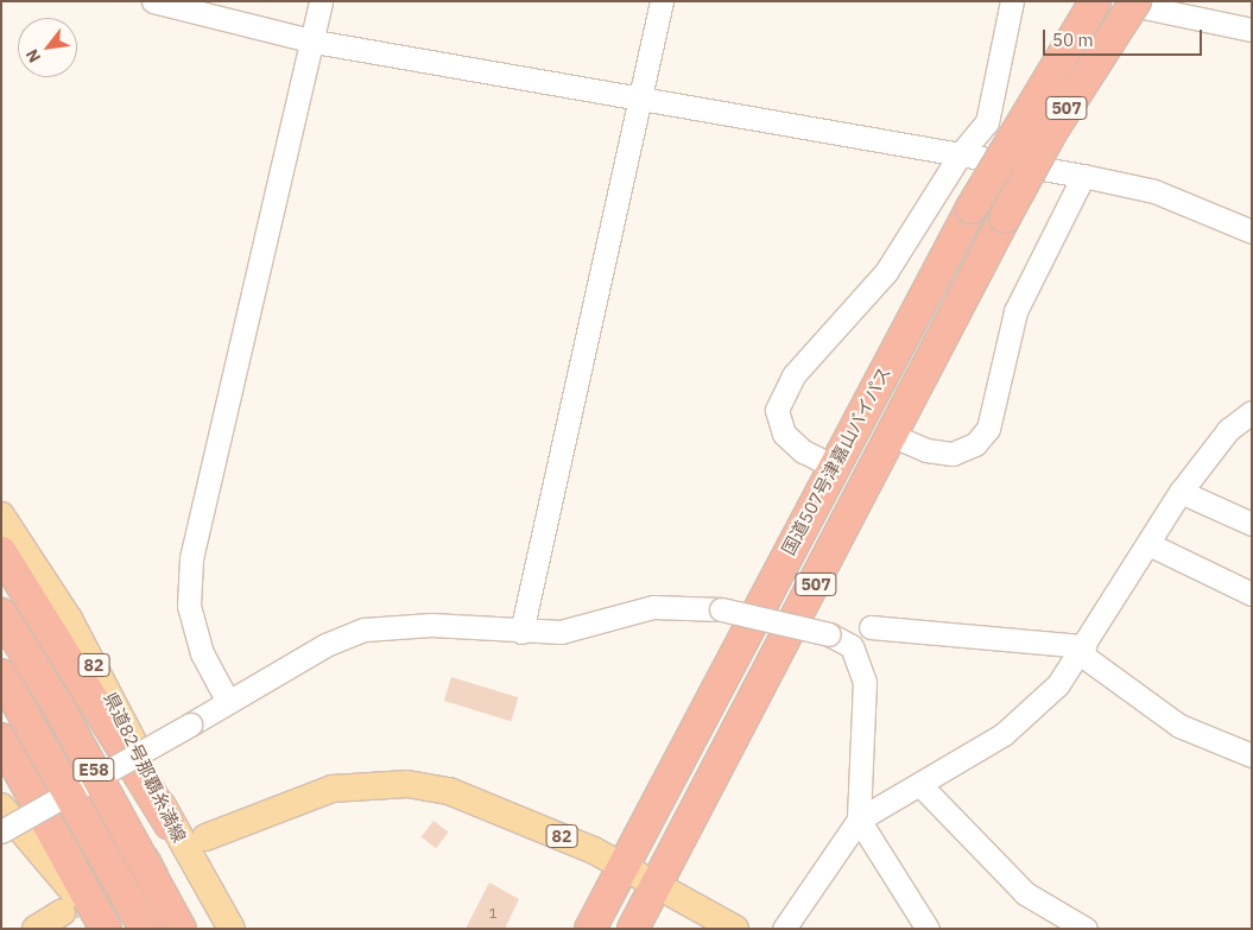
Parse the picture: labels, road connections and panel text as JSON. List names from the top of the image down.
{
  "streets": {
    "highway": ["507", "国道507号津嘉山バイパス", "E58"],
    "main road": ["82", "県道82号那覇糸満線"]
  },
  "crossings": [
    ["507", "県道82号那覇糸満線"],
    ["国道507号津嘉山バイパス", "県道82号那覇糸満線"]
  ],
  "house_numbers": ["1"],
  "scale_bar": "50 m",
  "north": "bottom left"
}
